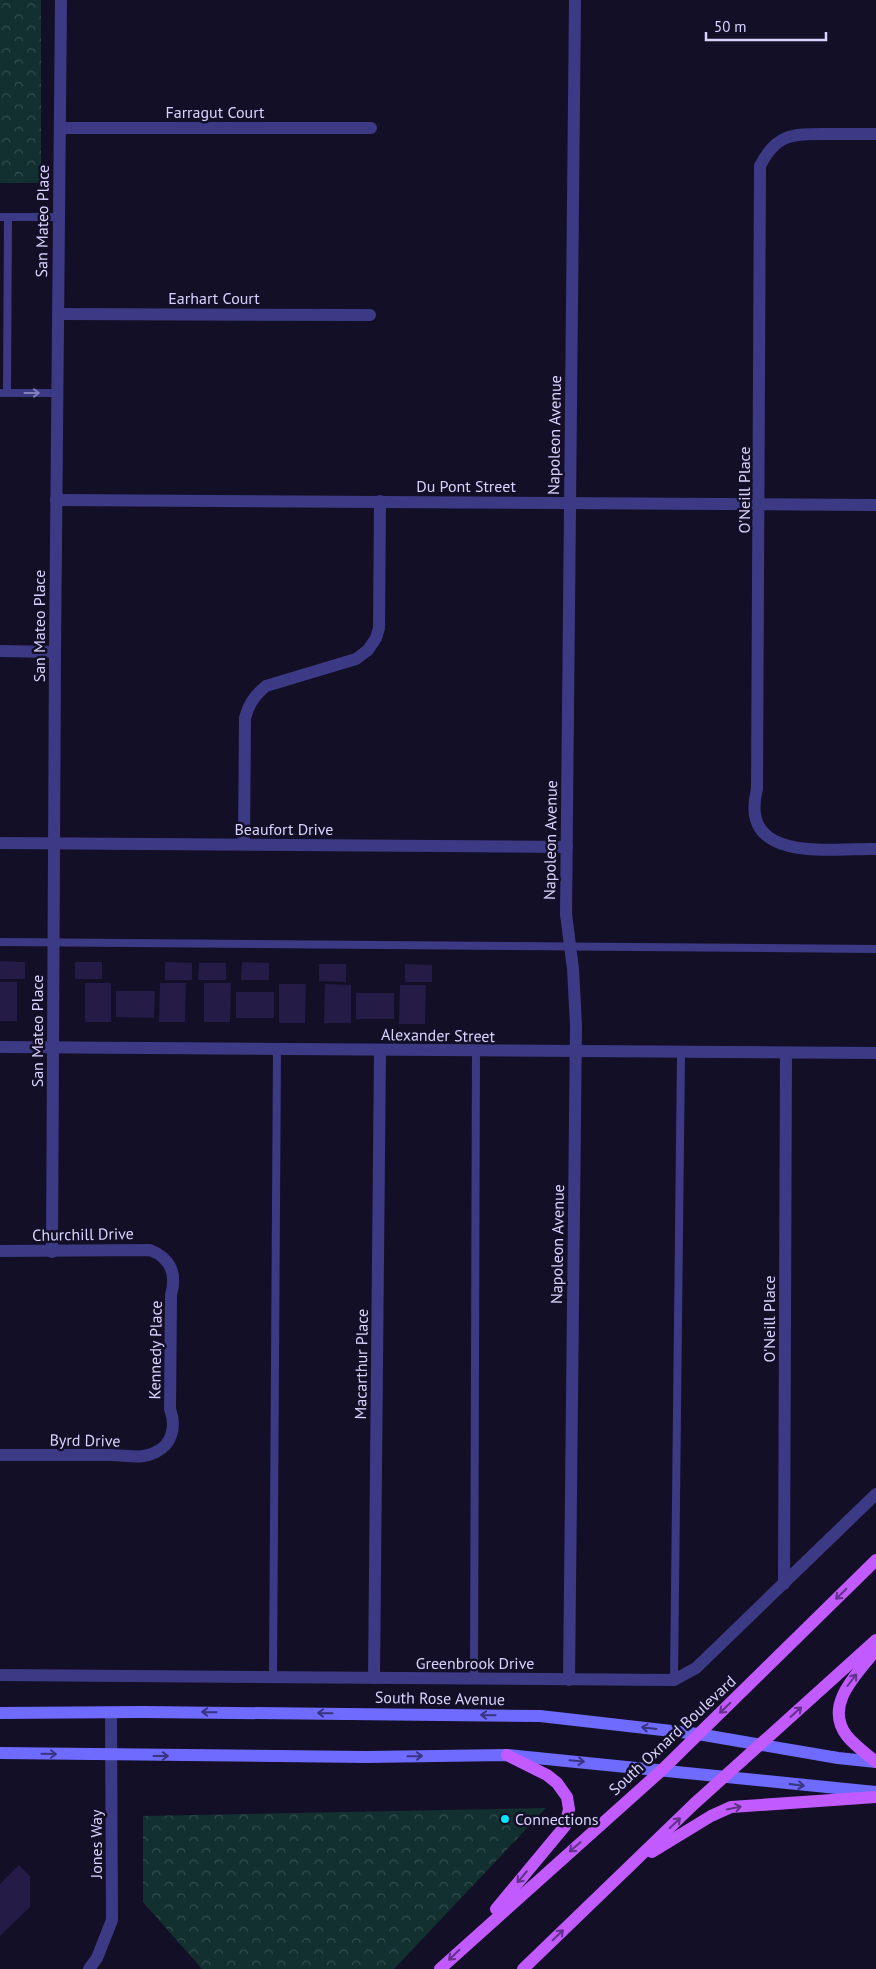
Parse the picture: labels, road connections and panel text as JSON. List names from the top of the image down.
{
  "streets": {
    "main road": ["South Rose Avenue", "South Oxnard Boulevard"],
    "street": [
      "Farragut Court",
      "San Mateo Place",
      "Earhart Court",
      "Napoleon Avenue",
      "Du Pont Street",
      "O'Neill Place",
      "Beaufort Drive",
      "Alexander Street",
      "Churchill Drive",
      "Kennedy Place",
      "Macarthur Place",
      "Byrd Drive",
      "Greenbrook Drive",
      "Jones Way"
    ]
  },
  "crossings": [
    ["Farragut Court", "San Mateo Place"],
    ["San Mateo Place", "Earhart Court"],
    ["San Mateo Place", "Du Pont Street"],
    ["San Mateo Place", "Beaufort Drive"],
    ["San Mateo Place", "Alexander Street"],
    ["San Mateo Place", "Churchill Drive"],
    ["Napoleon Avenue", "Du Pont Street"],
    ["Napoleon Avenue", "Beaufort Drive"],
    ["Napoleon Avenue", "Alexander Street"],
    ["Napoleon Avenue", "Greenbrook Drive"],
    ["Du Pont Street", "O'Neill Place"],
    ["O'Neill Place", "Alexander Street"],
    ["O'Neill Place", "Greenbrook Drive"],
    ["Alexander Street", "Macarthur Place"],
    ["Churchill Drive", "Kennedy Place"],
    ["Kennedy Place", "Byrd Drive"],
    ["Macarthur Place", "Greenbrook Drive"],
    ["South Rose Avenue", "South Oxnard Boulevard"],
    ["South Rose Avenue", "Jones Way"]
  ],
  "places": ["Connections"],
  "scale_bar": "50 m"
}
